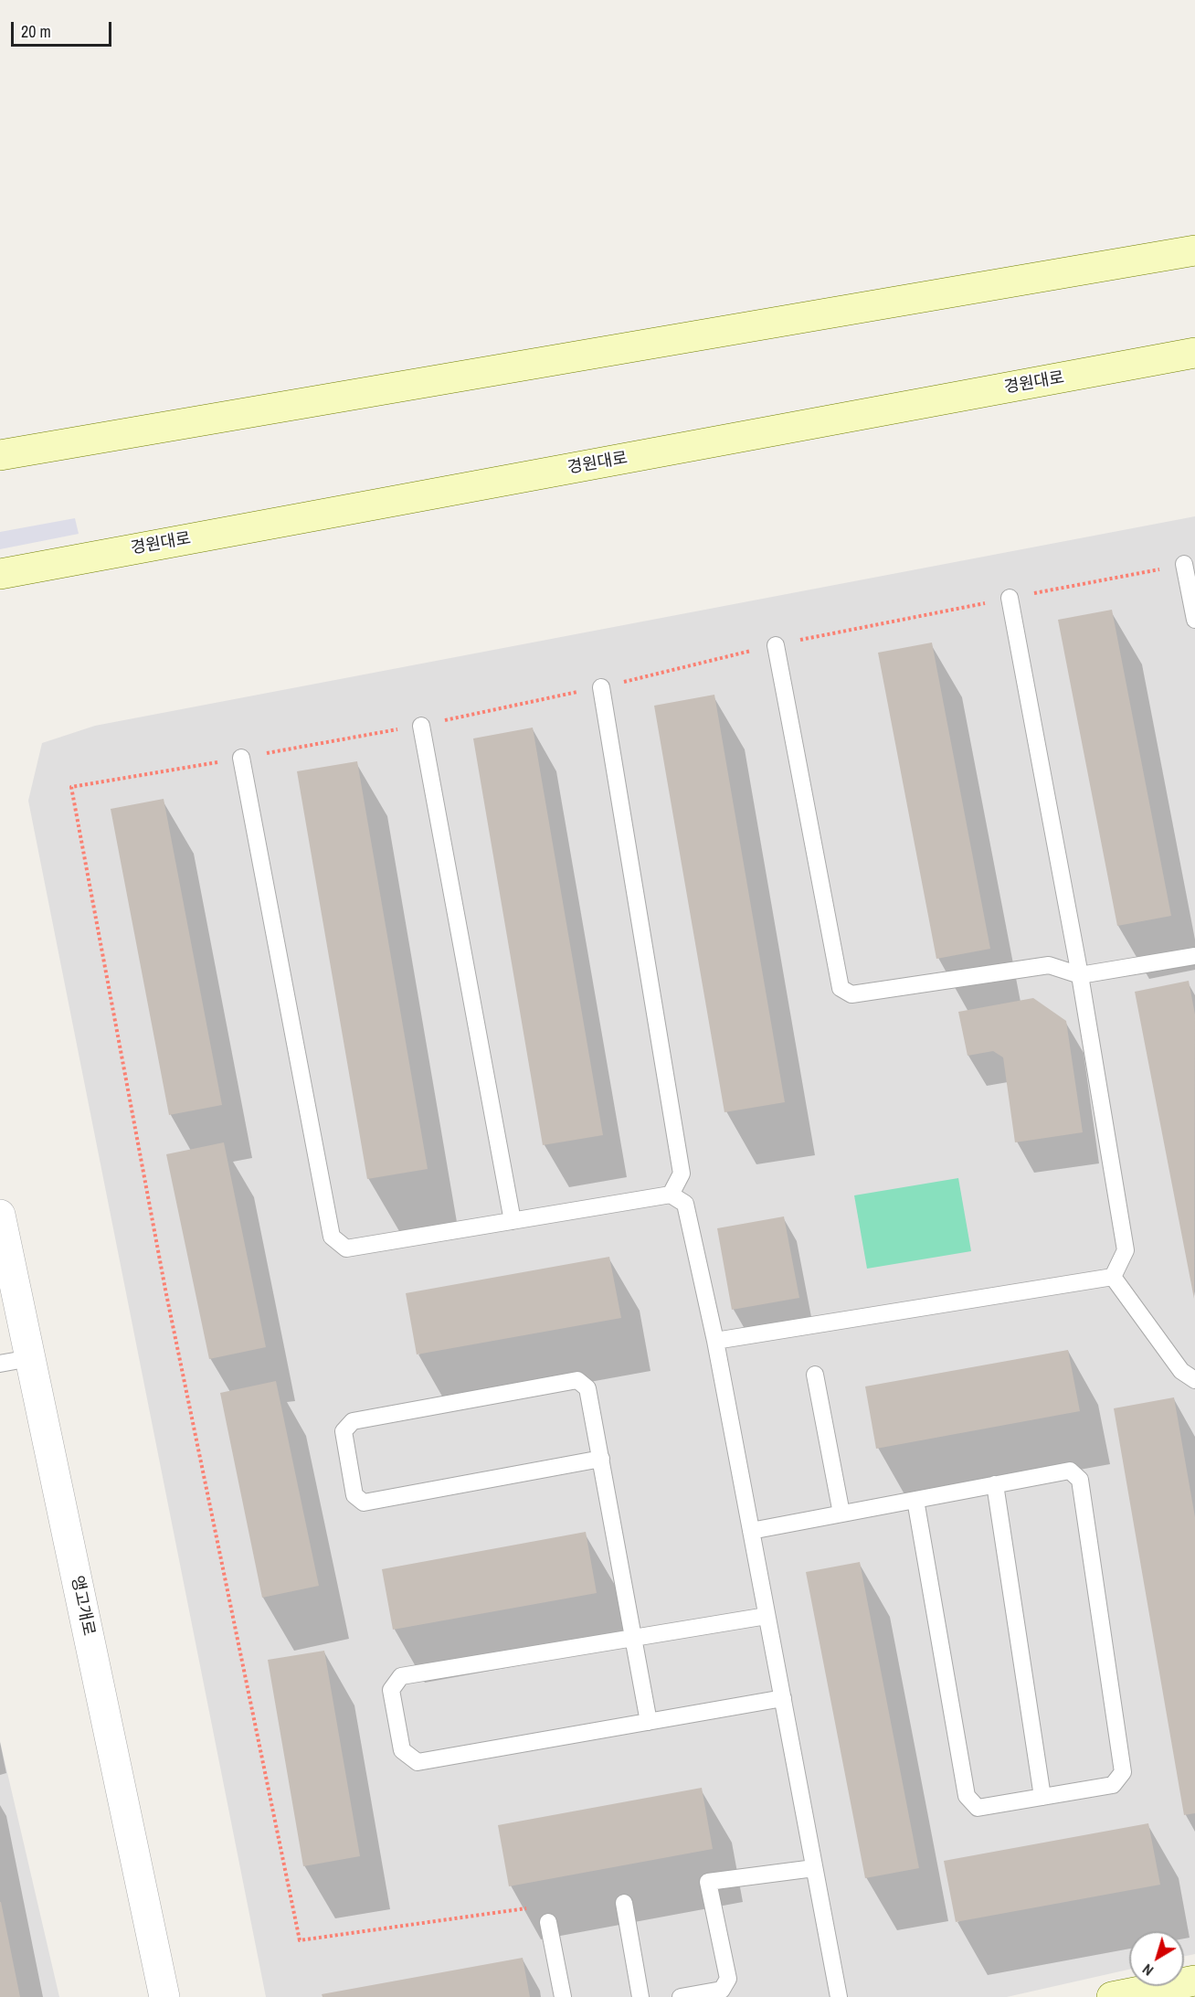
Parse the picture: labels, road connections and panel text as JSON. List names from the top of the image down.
{
  "streets": {
    "main road": ["경원대로"],
    "street": ["앵고개로"]
  },
  "scale_bar": "20 m",
  "north": "bottom left"
}
